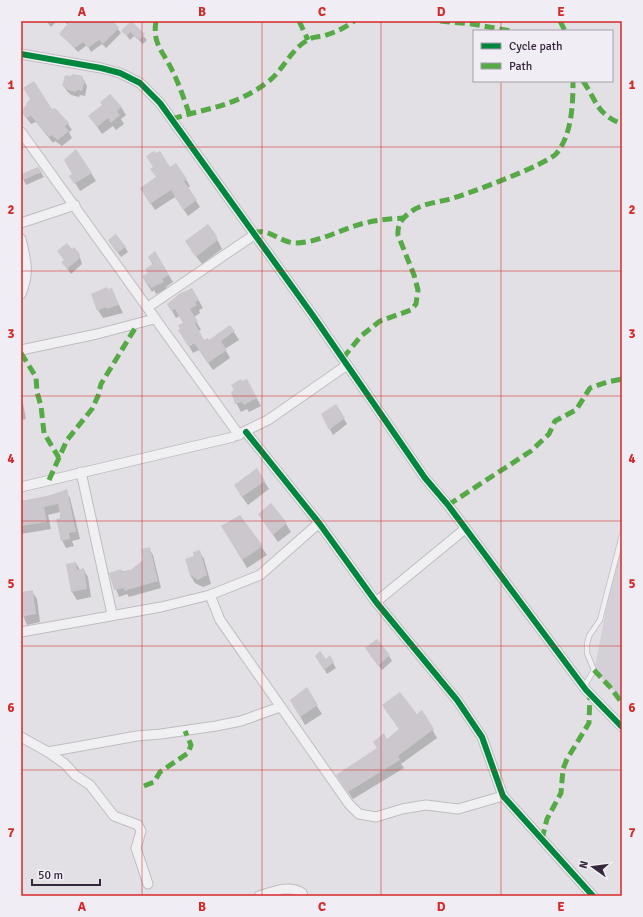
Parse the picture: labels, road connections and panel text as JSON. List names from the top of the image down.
{
  "legend": ["Cycle path", "Path"],
  "scale_bar": "50 m",
  "north": "left",
  "grid": {
    "columns": [
      "A",
      "B",
      "C",
      "D",
      "E"
    ],
    "rows": [
      "1",
      "2",
      "3",
      "4",
      "5",
      "6",
      "7"
    ]
  }
}
